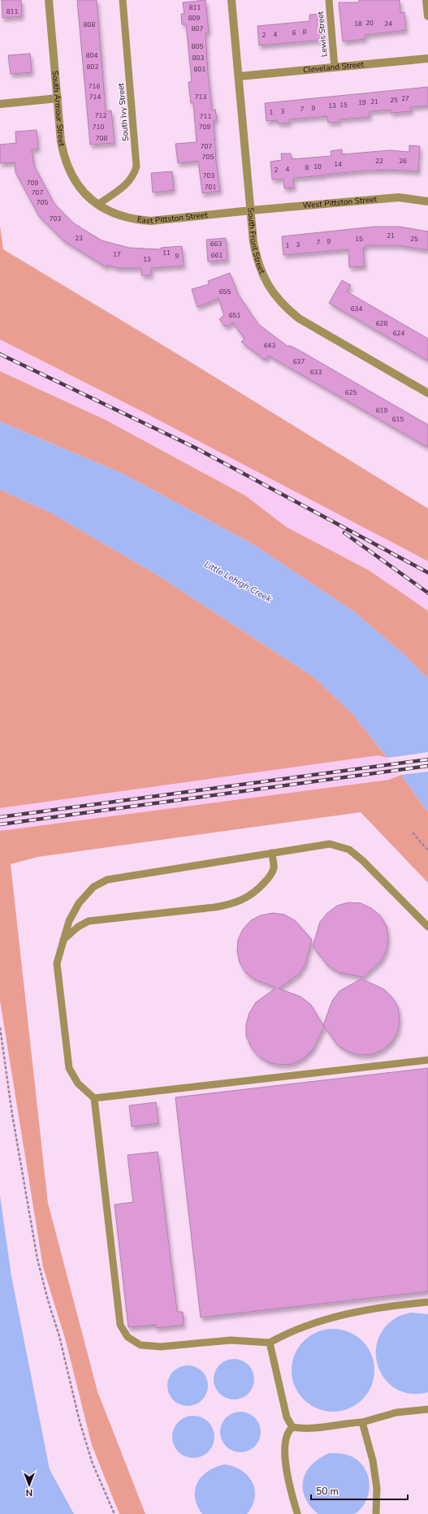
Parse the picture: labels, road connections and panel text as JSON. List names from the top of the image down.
{
  "streets": {
    "street": [
      "Cleveland Street",
      "South Armour Street",
      "West Pittston Street",
      "East Pittston Street",
      "South Front Street"
    ],
    "lane": ["Lewis Street", "South Ivy Street"]
  },
  "crossings": [
    ["Lewis Street", "Cleveland Street"],
    ["Cleveland Street", "South Front Street"],
    ["South Armour Street", "South Ivy Street"],
    ["South Armour Street", "East Pittston Street"],
    ["South Ivy Street", "East Pittston Street"],
    ["West Pittston Street", "East Pittston Street"],
    ["West Pittston Street", "South Front Street"],
    ["East Pittston Street", "South Front Street"]
  ],
  "water": ["Little Lehigh Creek"],
  "house_numbers": [
    "811",
    "811",
    "809",
    "20",
    "18",
    "24",
    "808",
    "807",
    "8",
    "6",
    "4",
    "2",
    "805",
    "804",
    "803",
    "802",
    "801",
    "716",
    "714",
    "713",
    "27",
    "25",
    "21",
    "19",
    "15",
    "13",
    "9",
    "7",
    "3",
    "1",
    "712",
    "711",
    "710",
    "709",
    "708",
    "707",
    "705",
    "22",
    "26",
    "14",
    "10",
    "8",
    "4",
    "2",
    "703",
    "709",
    "701",
    "707",
    "705",
    "703",
    "21",
    "23",
    "15",
    "25",
    "9",
    "7",
    "663",
    "3",
    "1",
    "11",
    "17",
    "661",
    "9",
    "13",
    "655",
    "634",
    "651",
    "628",
    "624",
    "643",
    "637",
    "633",
    "625",
    "619",
    "615"
  ],
  "scale_bar": "50 m",
  "north": "bottom"
}
